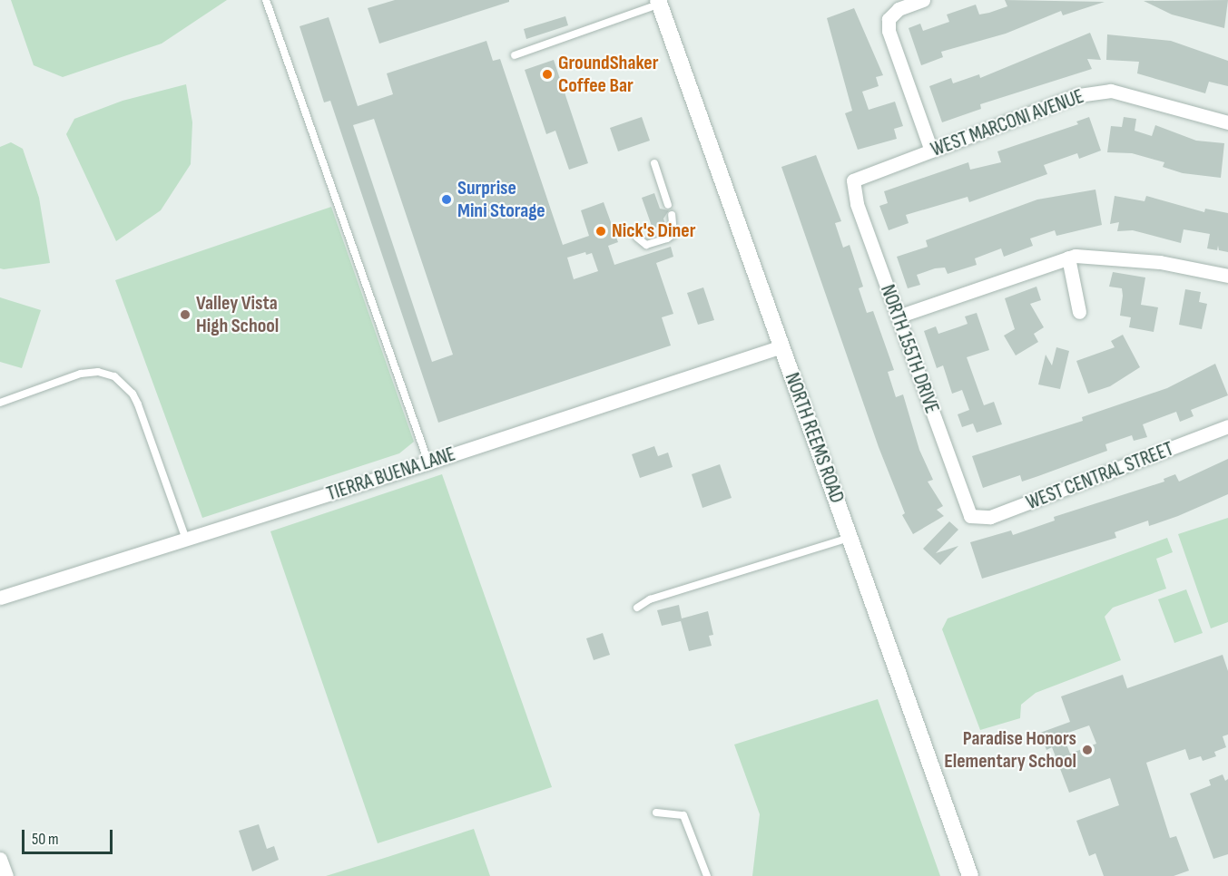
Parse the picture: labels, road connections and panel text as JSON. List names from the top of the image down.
{
  "streets": {
    "main road": ["NORTH REEMS ROAD"],
    "street": [
      "WEST MARCONI AVENUE",
      "NORTH 155TH DRIVE",
      "TIERRA BUENA LANE",
      "WEST CENTRAL STREET"
    ]
  },
  "crossings": [
    ["WEST MARCONI AVENUE", "NORTH 155TH DRIVE"],
    ["NORTH 155TH DRIVE", "WEST CENTRAL STREET"],
    ["NORTH REEMS ROAD", "TIERRA BUENA LANE"]
  ],
  "places": [
    "GroundShaker Coffee Bar",
    "Surprise Mini Storage",
    "Nick's Diner",
    "Valley Vista High School",
    "Paradise Honors Elementary School"
  ],
  "scale_bar": "50 m"
}
